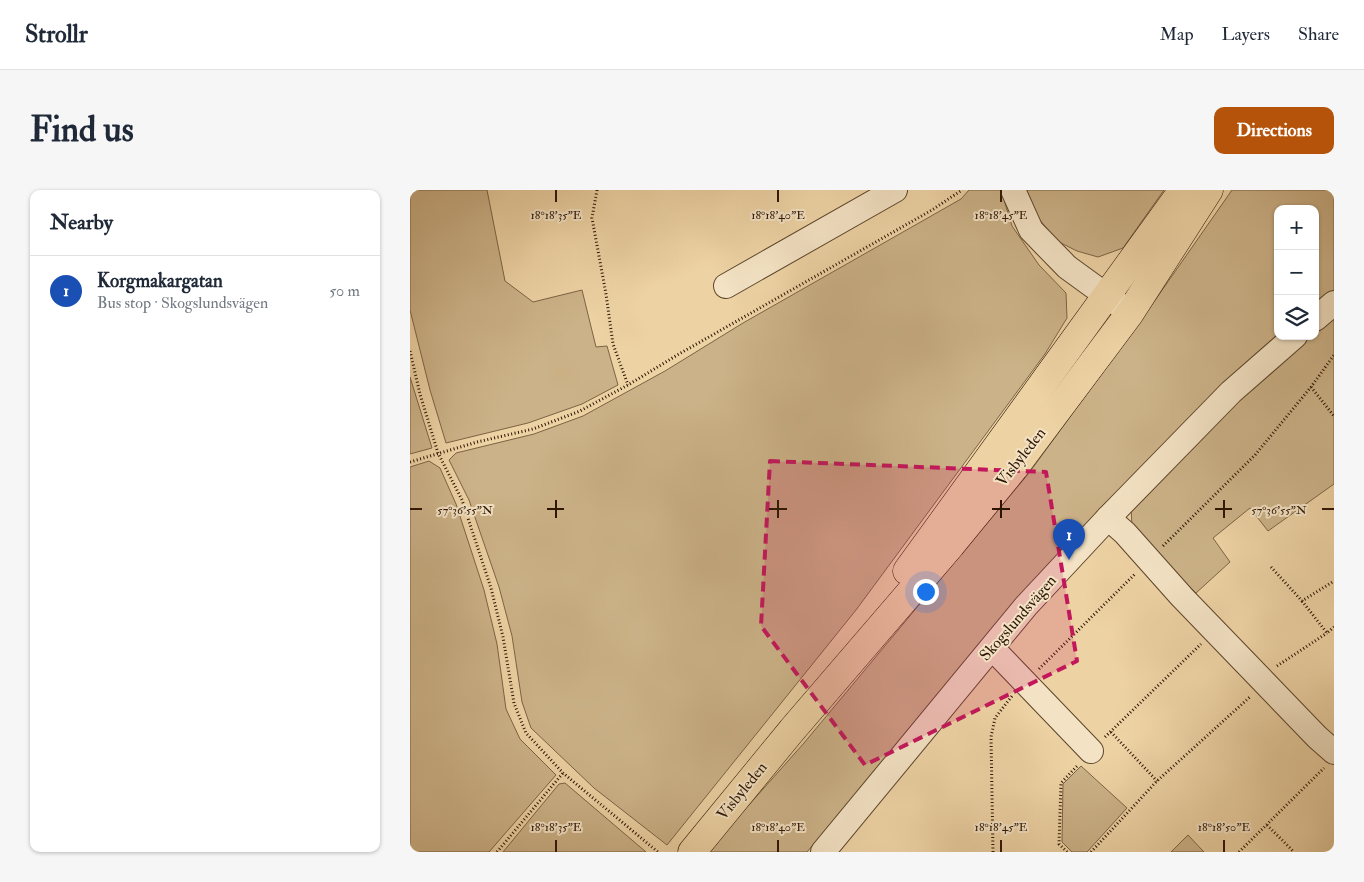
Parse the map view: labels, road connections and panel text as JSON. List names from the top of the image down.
{
  "streets": {
    "main road": ["Visbyleden"],
    "street": ["Skogslundsvägen"]
  },
  "page": {
    "header": "Strollr",
    "nav": ["Map", "Layers", "Share"],
    "buttons": "Directions",
    "title": "Find us",
    "heading": "Nearby",
    "map_buttons": ["+", "−"],
    "list": [
      {
        "mark": "1",
        "name": "Korgmakargatan",
        "note": "Bus stop · Skogslundsvägen",
        "value": "50 m"
      }
    ],
    "pins": "1"
  },
  "coordinates": [
    "18°18'35\"E",
    "18°18'40\"E",
    "18°18'45\"E",
    "57°36'55\"N",
    "18°18'50\"E"
  ]
}
